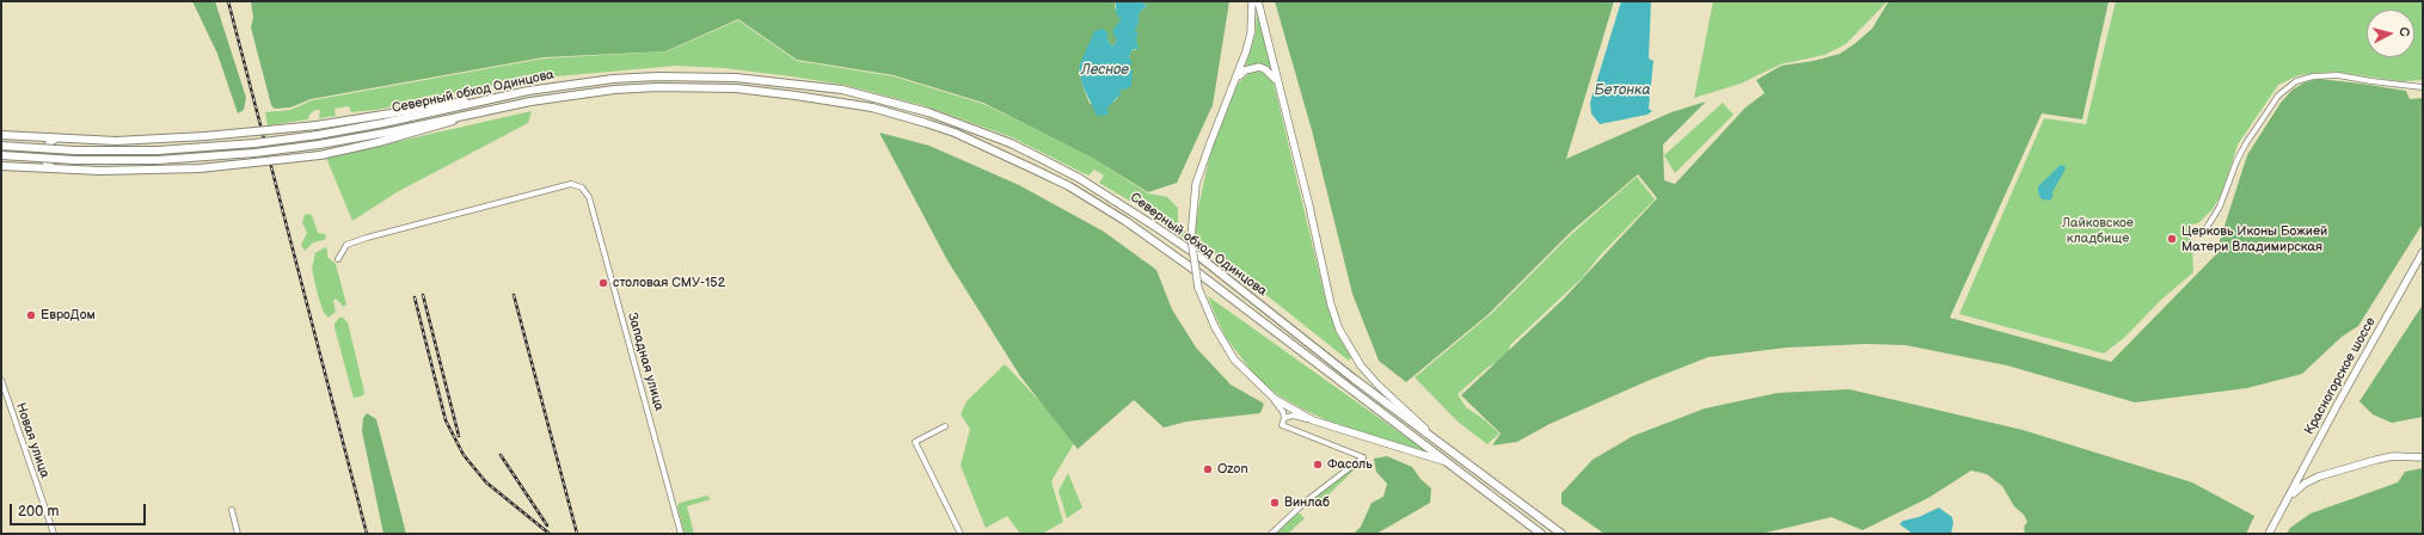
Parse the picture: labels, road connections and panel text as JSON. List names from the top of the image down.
{
  "streets": {
    "main road": ["Северный обход Одинцова", "Красногорское шоссе"],
    "street": ["Западная улица", "Новая улица"]
  },
  "water": ["Лесное", "Бетонка"],
  "parks": ["Лайковское кладбище"],
  "places": [
    "Церковь Иконы Божией Матери Владимирская",
    "столовая СМУ-152",
    "ЕвроДом",
    "Фасоль",
    "Ozon",
    "Винлаб"
  ],
  "scale_bar": "200 m",
  "north": "right"
}
